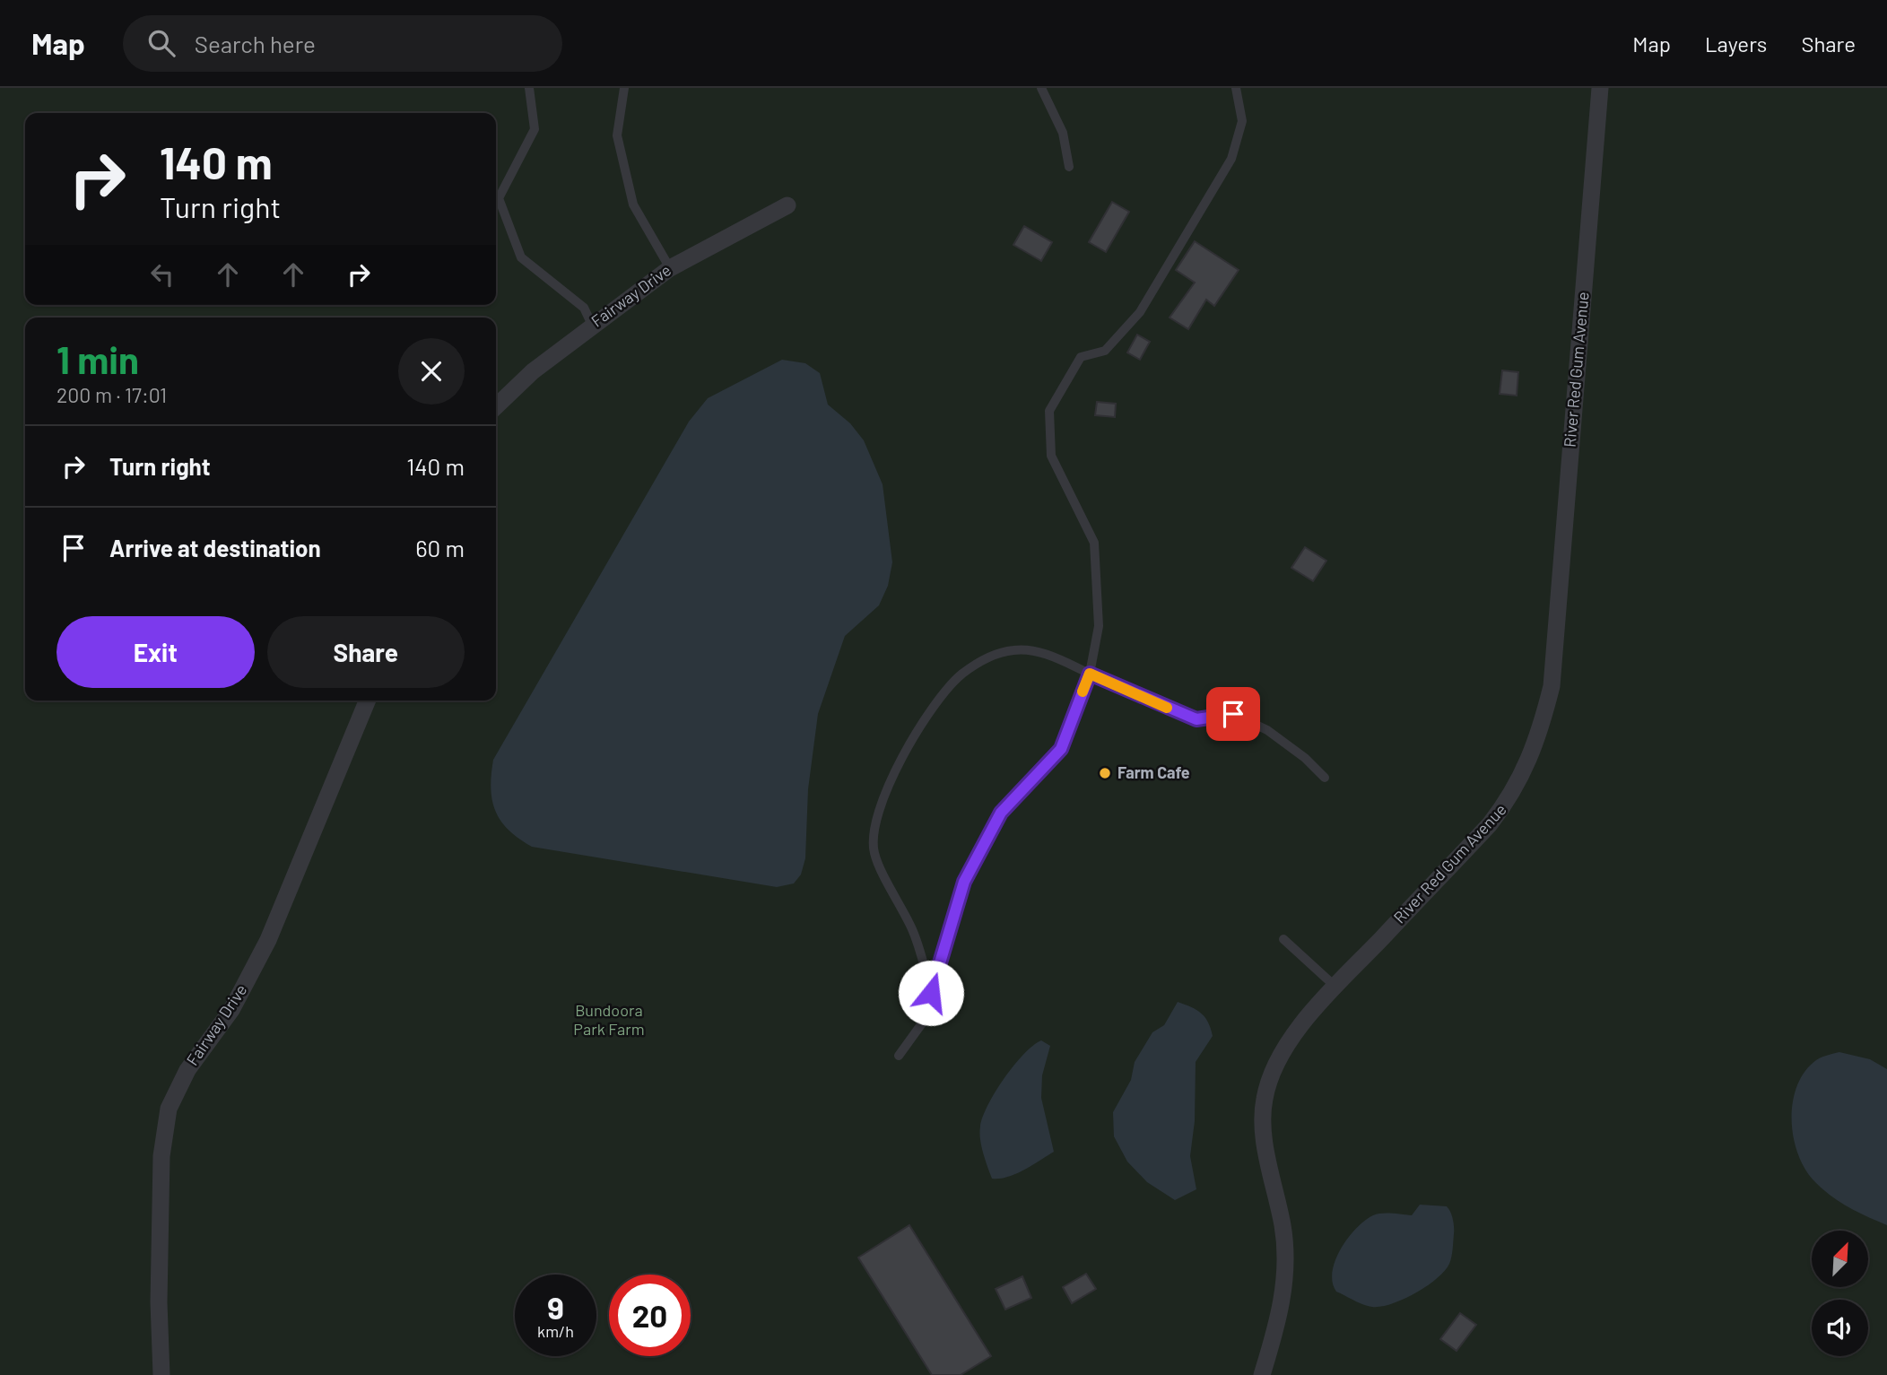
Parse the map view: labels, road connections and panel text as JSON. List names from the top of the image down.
{
  "streets": {
    "street": ["Fairway Drive", "River Red Gum Avenue"]
  },
  "parks": ["Bundoora Park Farm"],
  "places": ["Farm Cafe"],
  "north": "top right",
  "page": {
    "header": "Map",
    "search": "Search here",
    "nav": ["Map", "Layers", "Share"],
    "turn": ["140 m", "Turn right"],
    "heading": ["1 min", "200 m · 17:01"],
    "list": [
      {
        "name": "Turn right",
        "value": "140 m"
      },
      {
        "name": "Arrive at destination",
        "value": "60 m"
      }
    ],
    "buttons": ["Exit", "Share"],
    "speed": "9 km/h",
    "limit": "20"
  }
}
